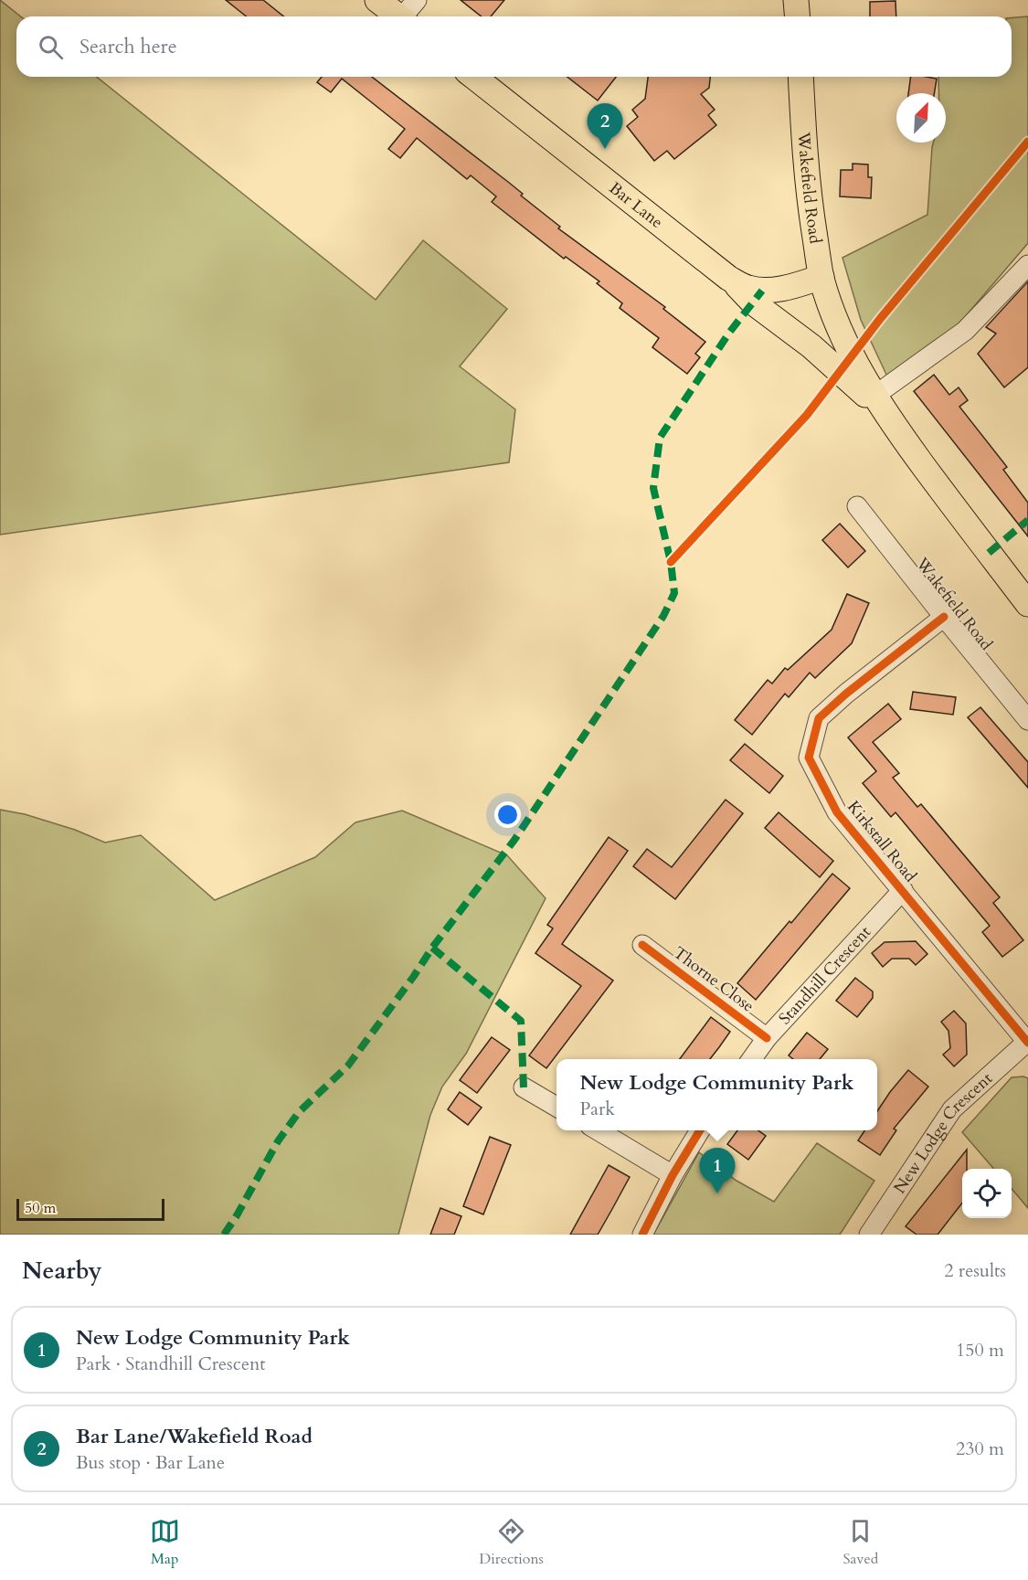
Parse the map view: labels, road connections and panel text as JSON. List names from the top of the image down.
{
  "streets": {
    "main road": ["Wakefield Road", "Bar Lane"],
    "street": [
      "Kirkstall Road",
      "Standhill Crescent",
      "Thorne Close",
      "New Lodge Crescent"
    ]
  },
  "crossings": [
    ["Wakefield Road", "Bar Lane"],
    ["Wakefield Road", "Kirkstall Road"],
    ["Kirkstall Road", "Standhill Crescent"],
    ["Kirkstall Road", "New Lodge Crescent"],
    ["Standhill Crescent", "Thorne Close"]
  ],
  "scale_bar": "50 m",
  "north": "top right",
  "page": {
    "search": "Search here",
    "pins": ["2", "1"],
    "popup": ["New Lodge Community Park", "Park"],
    "scale": "50 m",
    "heading": ["Nearby", "2 results"],
    "list": [
      {
        "mark": "1",
        "name": "New Lodge Community Park",
        "note": "Park · Standhill Crescent",
        "value": "150 m"
      },
      {
        "mark": "2",
        "name": "Bar Lane/Wakefield Road",
        "note": "Bus stop · Bar Lane",
        "value": "230 m"
      }
    ],
    "nav": ["Map", "Directions", "Saved"]
  }
}
